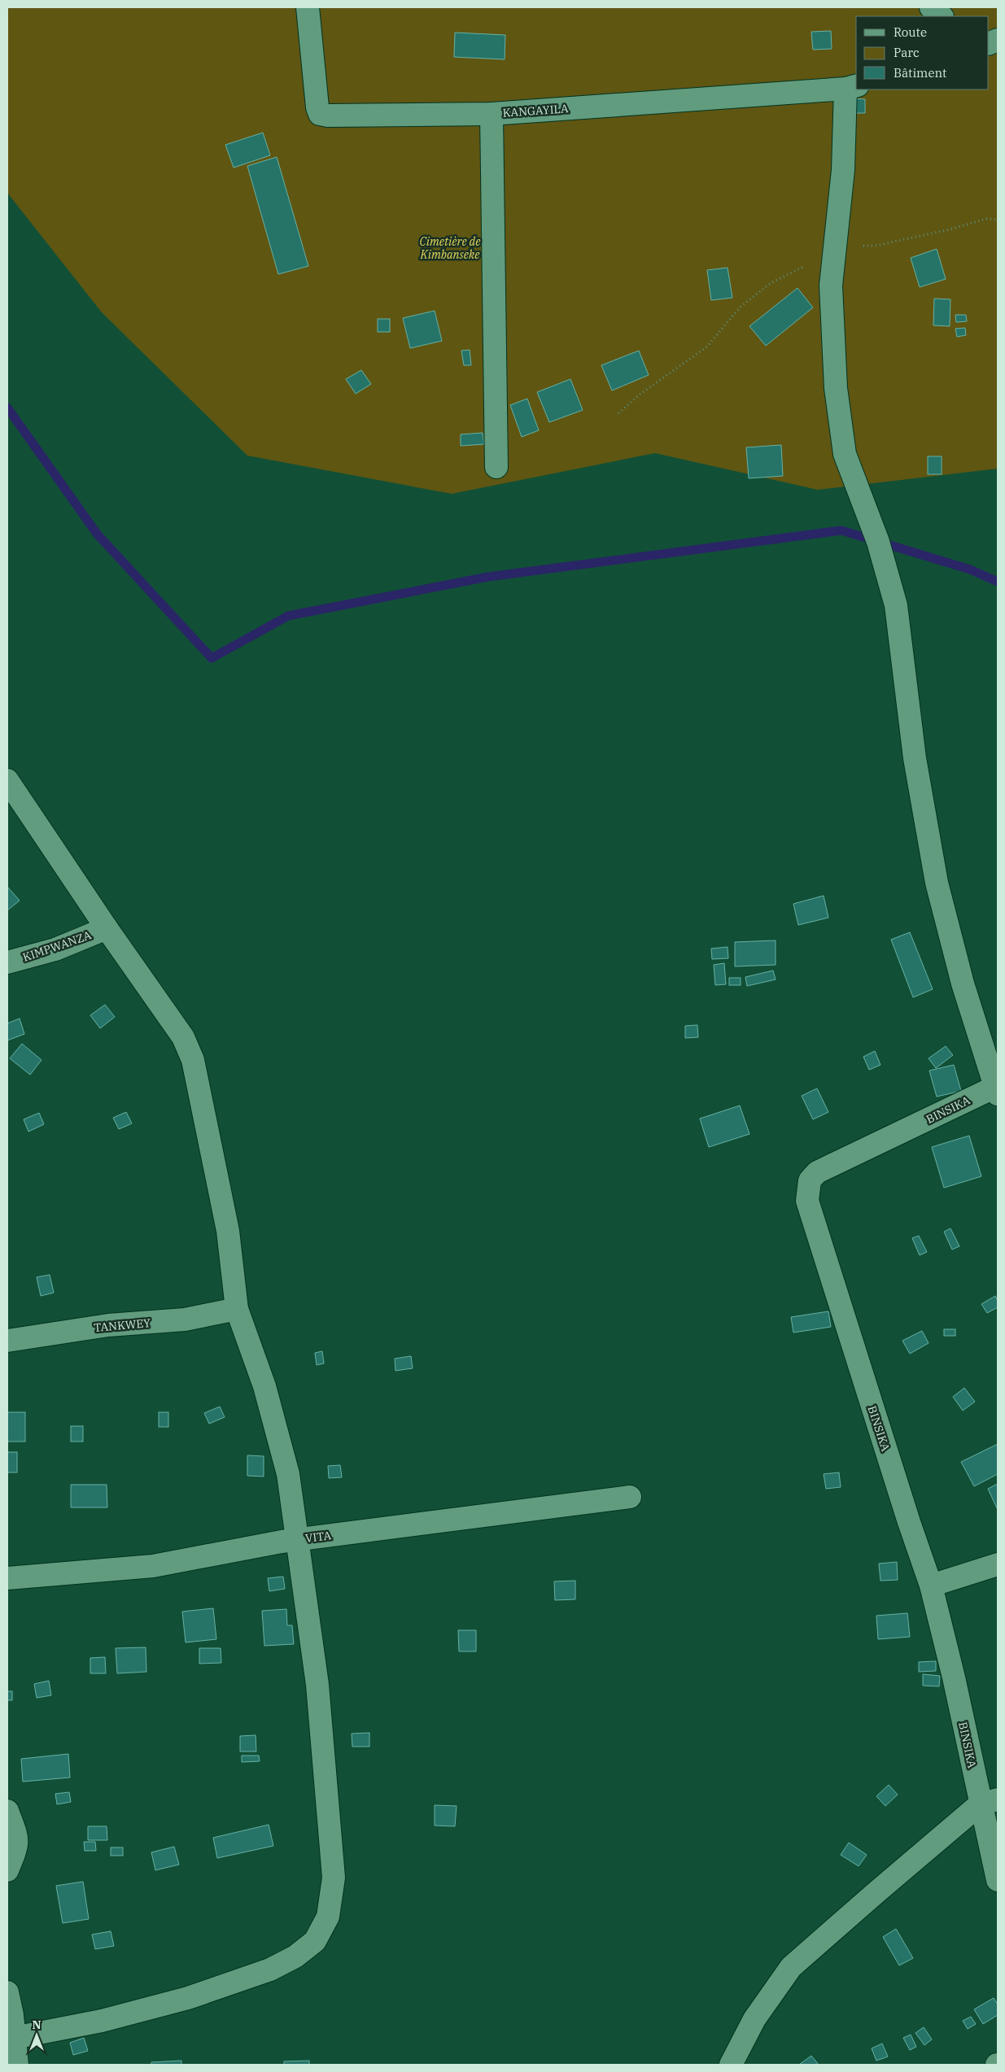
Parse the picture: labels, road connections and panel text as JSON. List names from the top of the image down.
{
  "streets": {
    "street": [
      "KANGAYILA",
      "KIMPWANZA",
      "BINSIKA",
      "TANKWEY",
      "VITA"
    ]
  },
  "parks": ["Cimetière de Kimbanseke"],
  "legend": ["Route", "Parc", "Bâtiment"],
  "north": "top"
}
